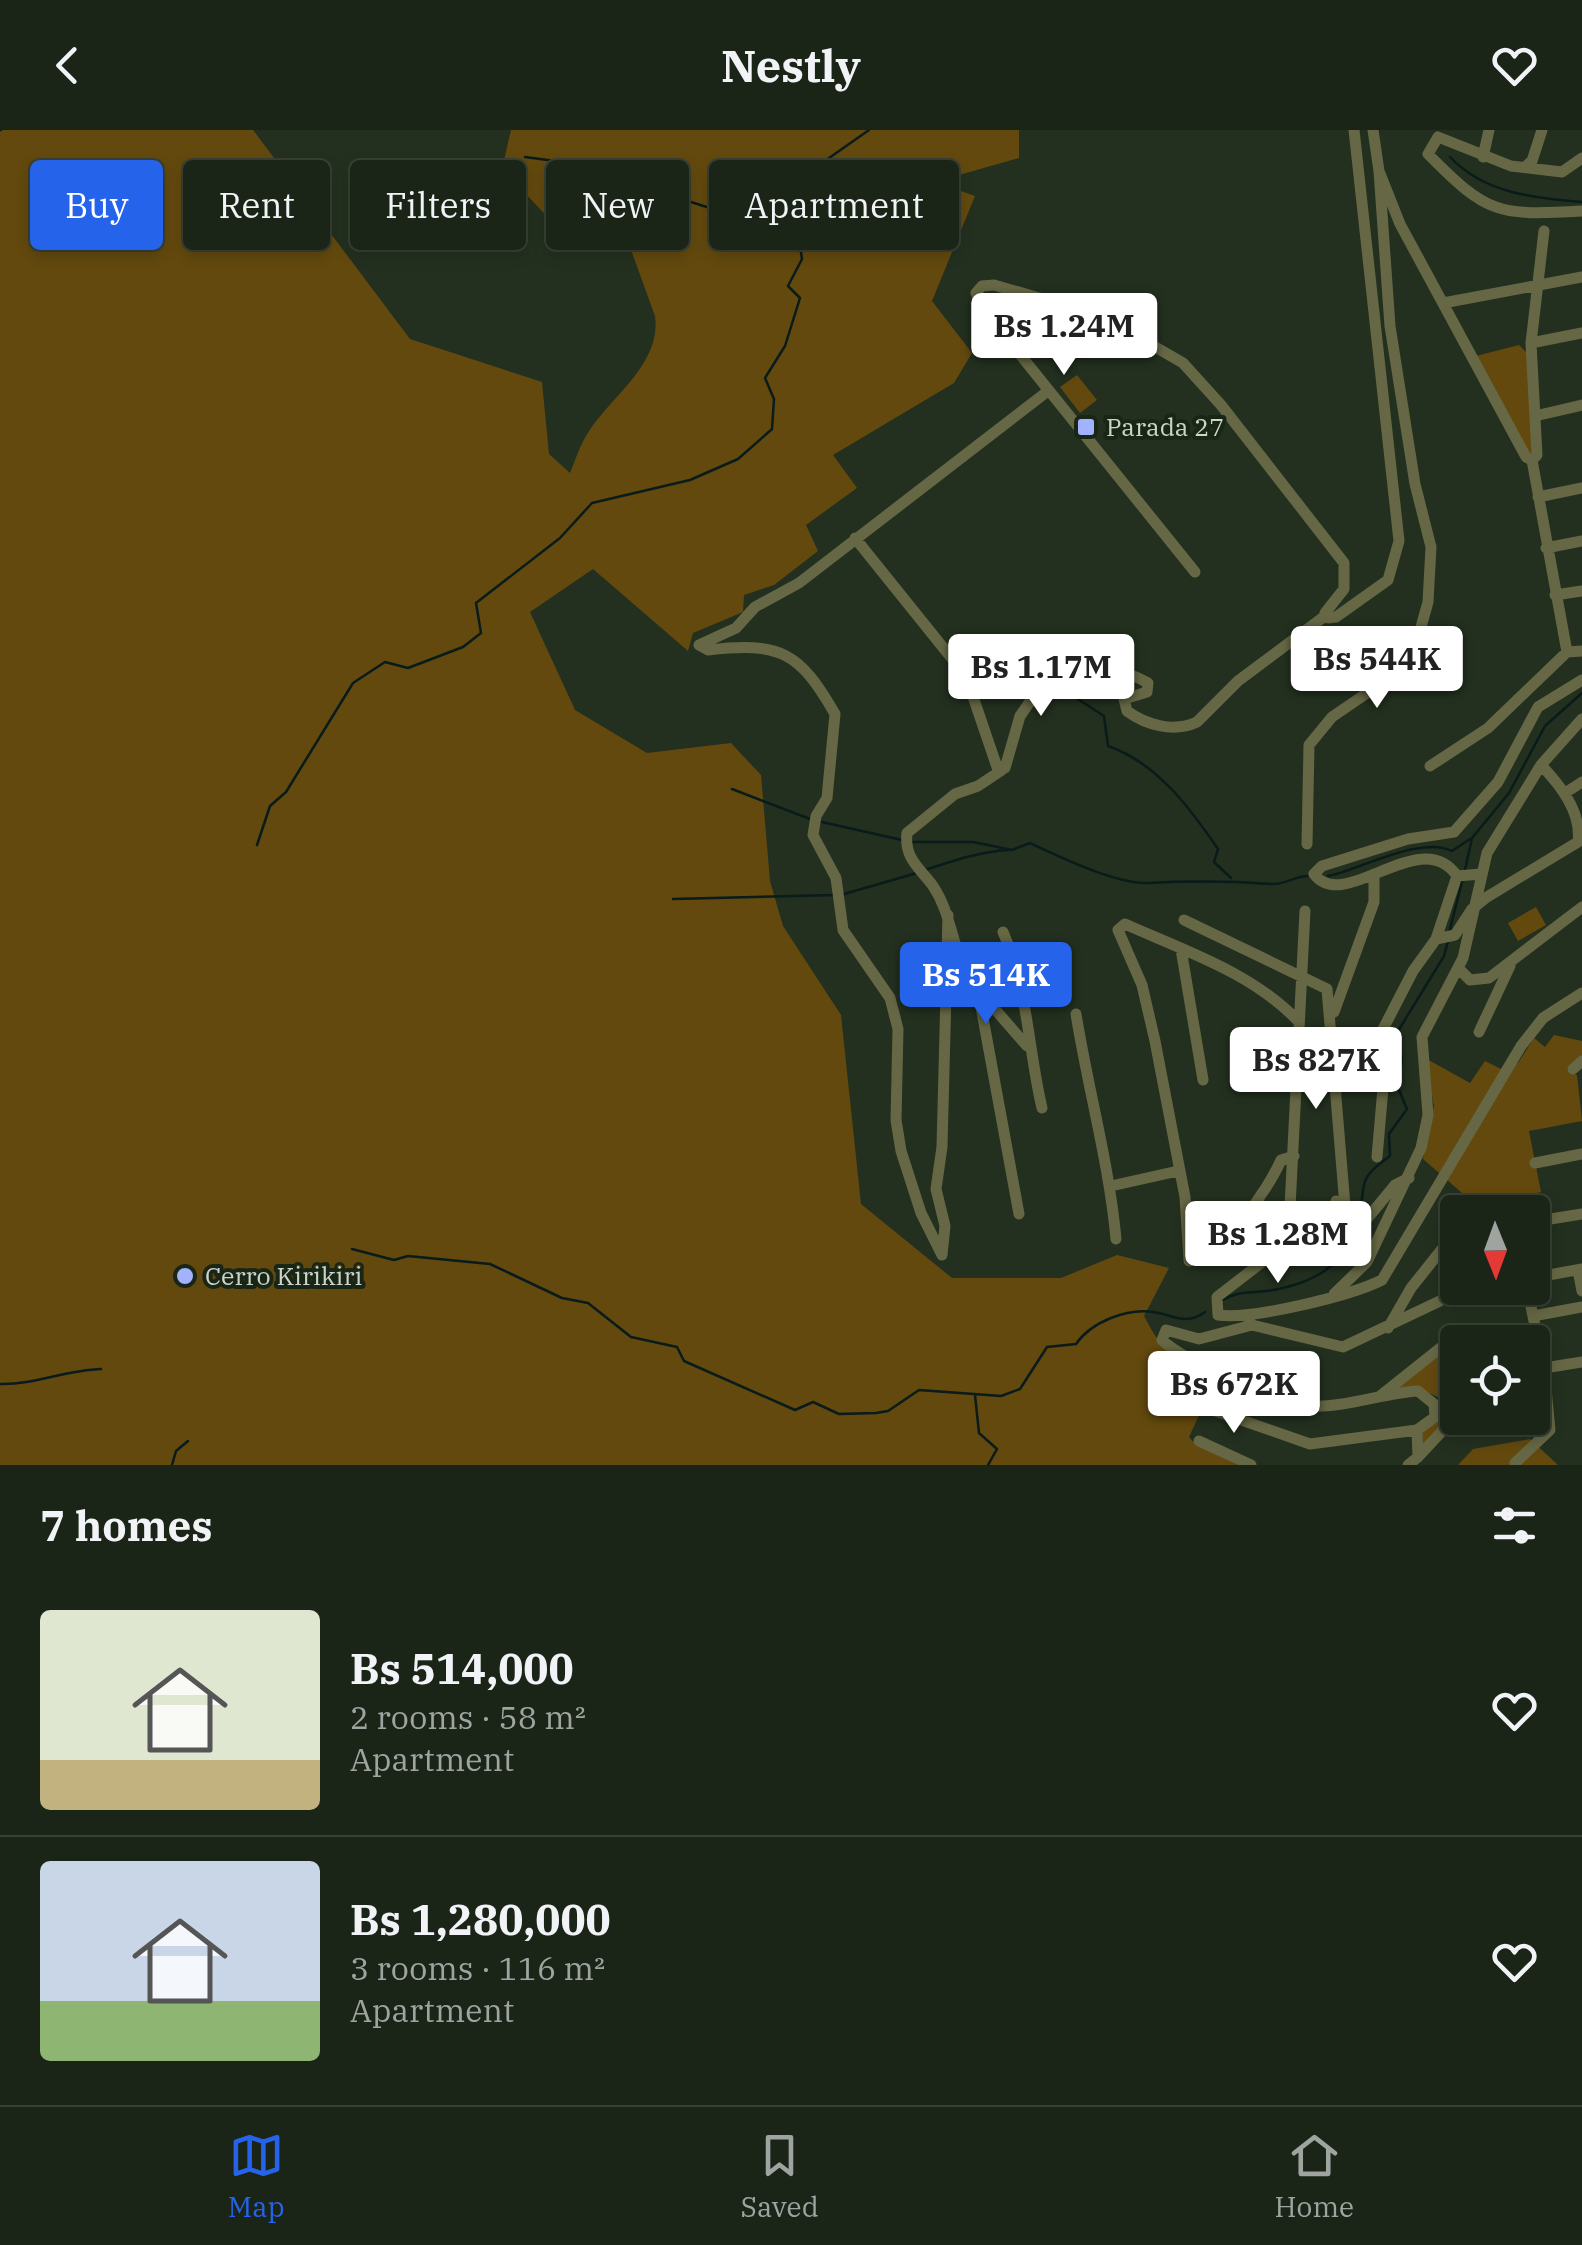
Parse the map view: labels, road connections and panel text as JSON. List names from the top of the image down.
{
  "places": {
    "transit": ["Parada 27"],
    "other": ["Cerro Kirikiri"]
  },
  "north": "bottom",
  "page": {
    "header": "Nestly",
    "chip": [
      "Buy",
      "Rent",
      "Filters",
      "New",
      "Apartment"
    ],
    "price": [
      "Bs 1.24M",
      "Bs 544K",
      "Bs 1.17M",
      "Bs 514K",
      "Bs 827K",
      "Bs 1.28M",
      "Bs 672K"
    ],
    "heading": "7 homes",
    "list": [
      {
        "name": "Bs 514,000",
        "note": "2 rooms · 58 m² · Apartment"
      },
      {
        "name": "Bs 1,280,000",
        "note": "3 rooms · 116 m² · Apartment"
      }
    ],
    "tabs": ["Map", "Saved", "Home"]
  }
}
